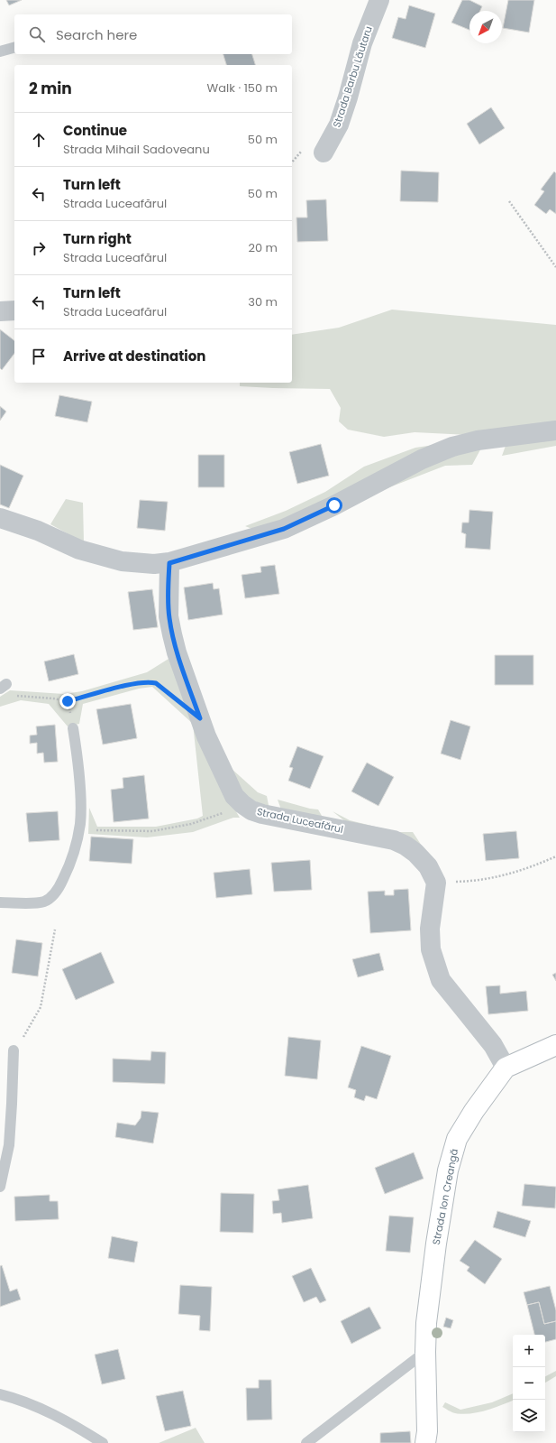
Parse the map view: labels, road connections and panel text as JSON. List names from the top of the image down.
{
  "streets": {
    "street": ["Strada Barbu Lăutaru", "Strada Luceafărul", "Strada Ion Creangă"]
  },
  "north": "bottom left",
  "page": {
    "search": "Search here",
    "heading": ["2 min", "Walk · 150 m"],
    "list": [
      ["Continue", "Strada Mihail Sadoveanu", "50 m"],
      ["Turn left", "Strada Luceafărul", "50 m"],
      ["Turn right", "Strada Luceafărul", "20 m"],
      ["Turn left", "Strada Luceafărul", "30 m"],
      "Arrive at destination"
    ],
    "map_buttons": ["+", "−"]
  }
}
